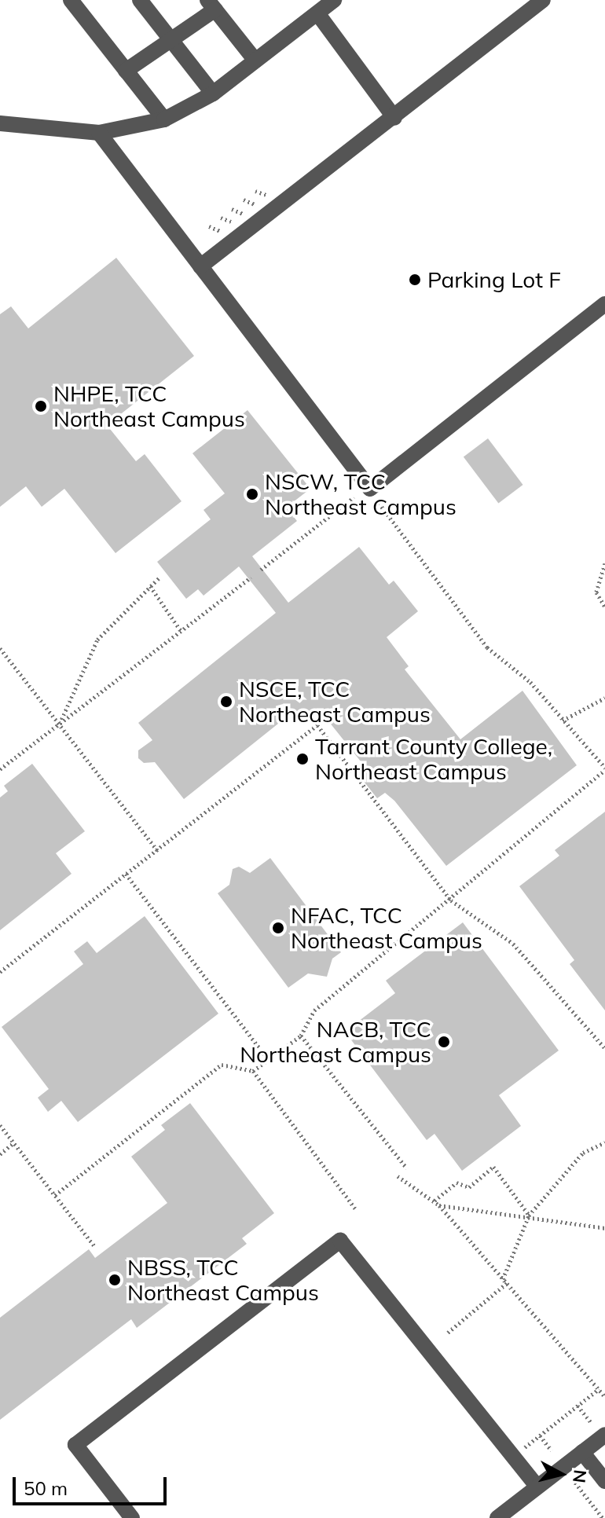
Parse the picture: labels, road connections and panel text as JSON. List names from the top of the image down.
{
  "places": [
    "Parking Lot F",
    "NHPE, TCC Northeast Campus",
    "NSCW, TCC Northeast Campus",
    "NSCE, TCC Northeast Campus",
    "Tarrant County College, Northeast Campus",
    "NFAC, TCC Northeast Campus",
    "NACB, TCC Northeast Campus",
    "NBSS, TCC Northeast Campus"
  ],
  "scale_bar": "50 m",
  "north": "right"
}
